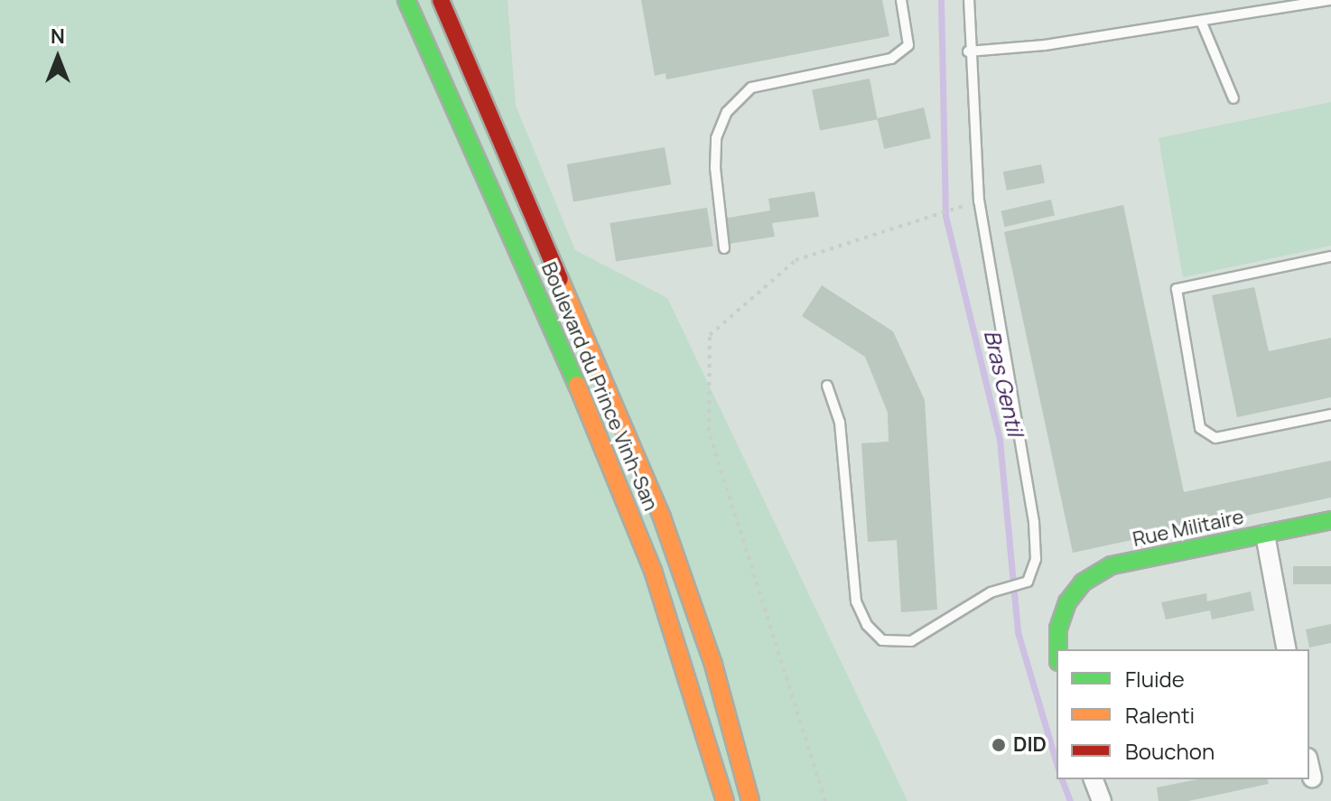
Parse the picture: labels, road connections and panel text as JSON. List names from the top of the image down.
{
  "streets": {
    "main road": ["Boulevard du Prince Vinh-San", "Rue Militaire"]
  },
  "water": ["Bras Gentil"],
  "places": ["DID"],
  "legend": ["Fluide", "Ralenti", "Bouchon"],
  "north": "top"
}
